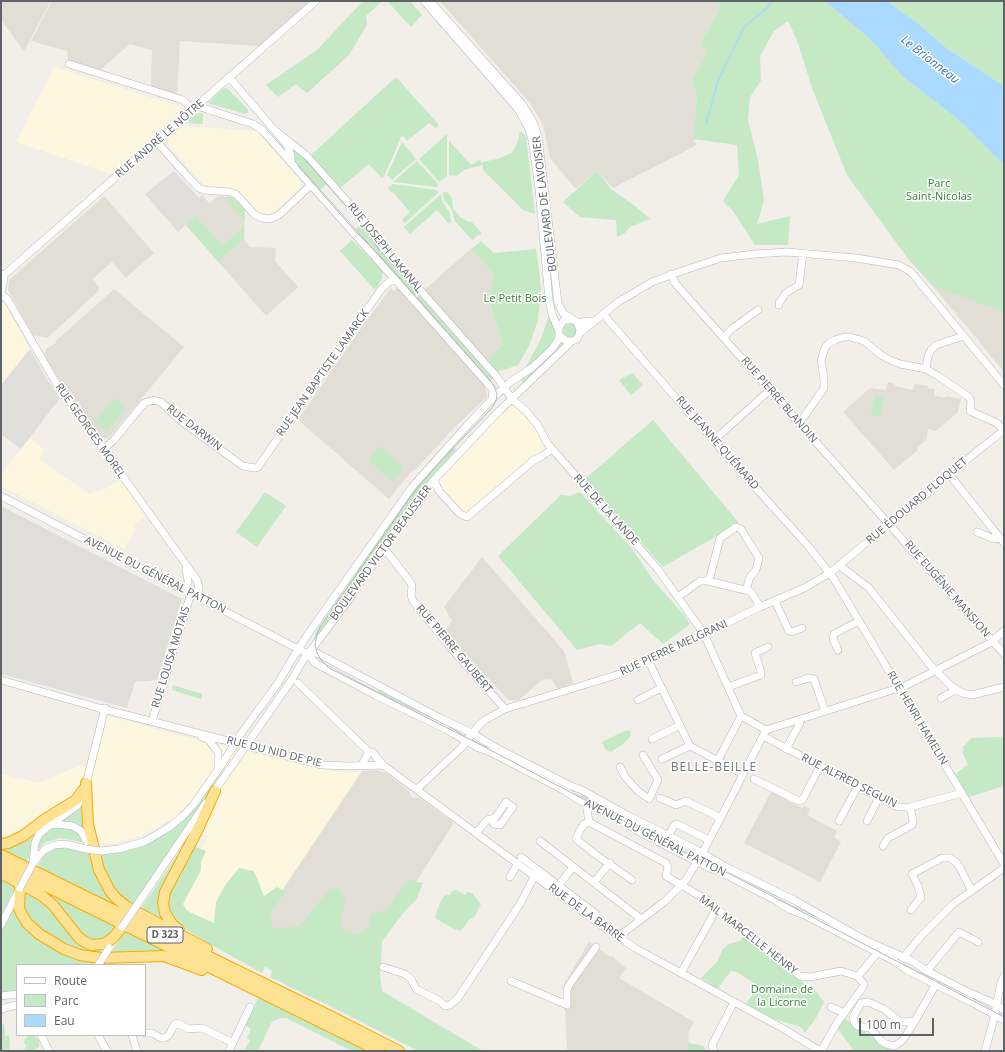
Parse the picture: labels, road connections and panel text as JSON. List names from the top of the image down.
{
  "streets": {
    "highway": ["D 323"],
    "street": [
      "RUE ANDRÉ LE NÔTRE",
      "BOULEVARD DE LAVOISIER",
      "RUE JOSEPH LAKANAL",
      "RUE JEAN BAPTISTE LAMARCK",
      "RUE PIERRE BLANDIN",
      "RUE DARWIN",
      "RUE GEORGES MOREL",
      "RUE JEANNE QUÉMARD",
      "RUE ÉDOUARD FLOQUET",
      "RUE DE LA LANDE",
      "BOULEVARD VICTOR BEAUSSIER",
      "AVENUE DU GÉNÉRAL PATTON",
      "RUE EUGÉNIE MANSION",
      "RUE PIERRE MELGRANI",
      "RUE PIERRE GAUBERT",
      "RUE LOUISA MOTAIS",
      "RUE HENRI HAMELIN",
      "RUE DU NID DE PIE",
      "RUE ALFRED SEGUIN",
      "RUE DE LA BARRE",
      "MAIL MARCELLE HENRY"
    ]
  },
  "crossings": [
    ["RUE ANDRÉ LE NÔTRE", "RUE JOSEPH LAKANAL"],
    ["BOULEVARD DE LAVOISIER", "BOULEVARD VICTOR BEAUSSIER"],
    ["RUE JOSEPH LAKANAL", "RUE JEAN BAPTISTE LAMARCK"],
    ["RUE JOSEPH LAKANAL", "RUE DE LA LANDE"],
    ["RUE JOSEPH LAKANAL", "BOULEVARD VICTOR BEAUSSIER"],
    ["RUE JEAN BAPTISTE LAMARCK", "RUE DARWIN"],
    ["RUE PIERRE BLANDIN", "RUE ÉDOUARD FLOQUET"],
    ["RUE PIERRE BLANDIN", "RUE EUGÉNIE MANSION"],
    ["RUE DARWIN", "RUE GEORGES MOREL"],
    ["RUE GEORGES MOREL", "AVENUE DU GÉNÉRAL PATTON"],
    ["RUE GEORGES MOREL", "RUE LOUISA MOTAIS"],
    ["RUE JEANNE QUÉMARD", "RUE ÉDOUARD FLOQUET"],
    ["RUE JEANNE QUÉMARD", "RUE PIERRE MELGRANI"],
    ["RUE JEANNE QUÉMARD", "RUE HENRI HAMELIN"],
    ["RUE ÉDOUARD FLOQUET", "RUE EUGÉNIE MANSION"],
    ["RUE ÉDOUARD FLOQUET", "RUE PIERRE MELGRANI"],
    ["RUE ÉDOUARD FLOQUET", "RUE HENRI HAMELIN"],
    ["RUE DE LA LANDE", "BOULEVARD VICTOR BEAUSSIER"],
    ["RUE DE LA LANDE", "RUE PIERRE MELGRANI"],
    ["RUE DE LA LANDE", "RUE ALFRED SEGUIN"],
    ["BOULEVARD VICTOR BEAUSSIER", "AVENUE DU GÉNÉRAL PATTON"],
    ["BOULEVARD VICTOR BEAUSSIER", "RUE PIERRE GAUBERT"],
    ["BOULEVARD VICTOR BEAUSSIER", "RUE DU NID DE PIE"],
    ["AVENUE DU GÉNÉRAL PATTON", "RUE PIERRE MELGRANI"],
    ["AVENUE DU GÉNÉRAL PATTON", "RUE LOUISA MOTAIS"],
    ["RUE PIERRE MELGRANI", "RUE PIERRE GAUBERT"],
    ["RUE PIERRE MELGRANI", "RUE HENRI HAMELIN"],
    ["RUE PIERRE MELGRANI", "RUE DE LA BARRE"],
    ["RUE LOUISA MOTAIS", "RUE DU NID DE PIE"],
    ["RUE HENRI HAMELIN", "RUE ALFRED SEGUIN"],
    ["RUE DU NID DE PIE", "RUE DE LA BARRE"]
  ],
  "districts": ["BELLE-BEILLE"],
  "water": ["Le Brionneau"],
  "parks": ["Parc Saint-Nicolas", "Le Petit Bois", "Domaine de la Licorne"],
  "legend": ["Route", "Parc", "Eau"],
  "scale_bar": "100 m"
}
